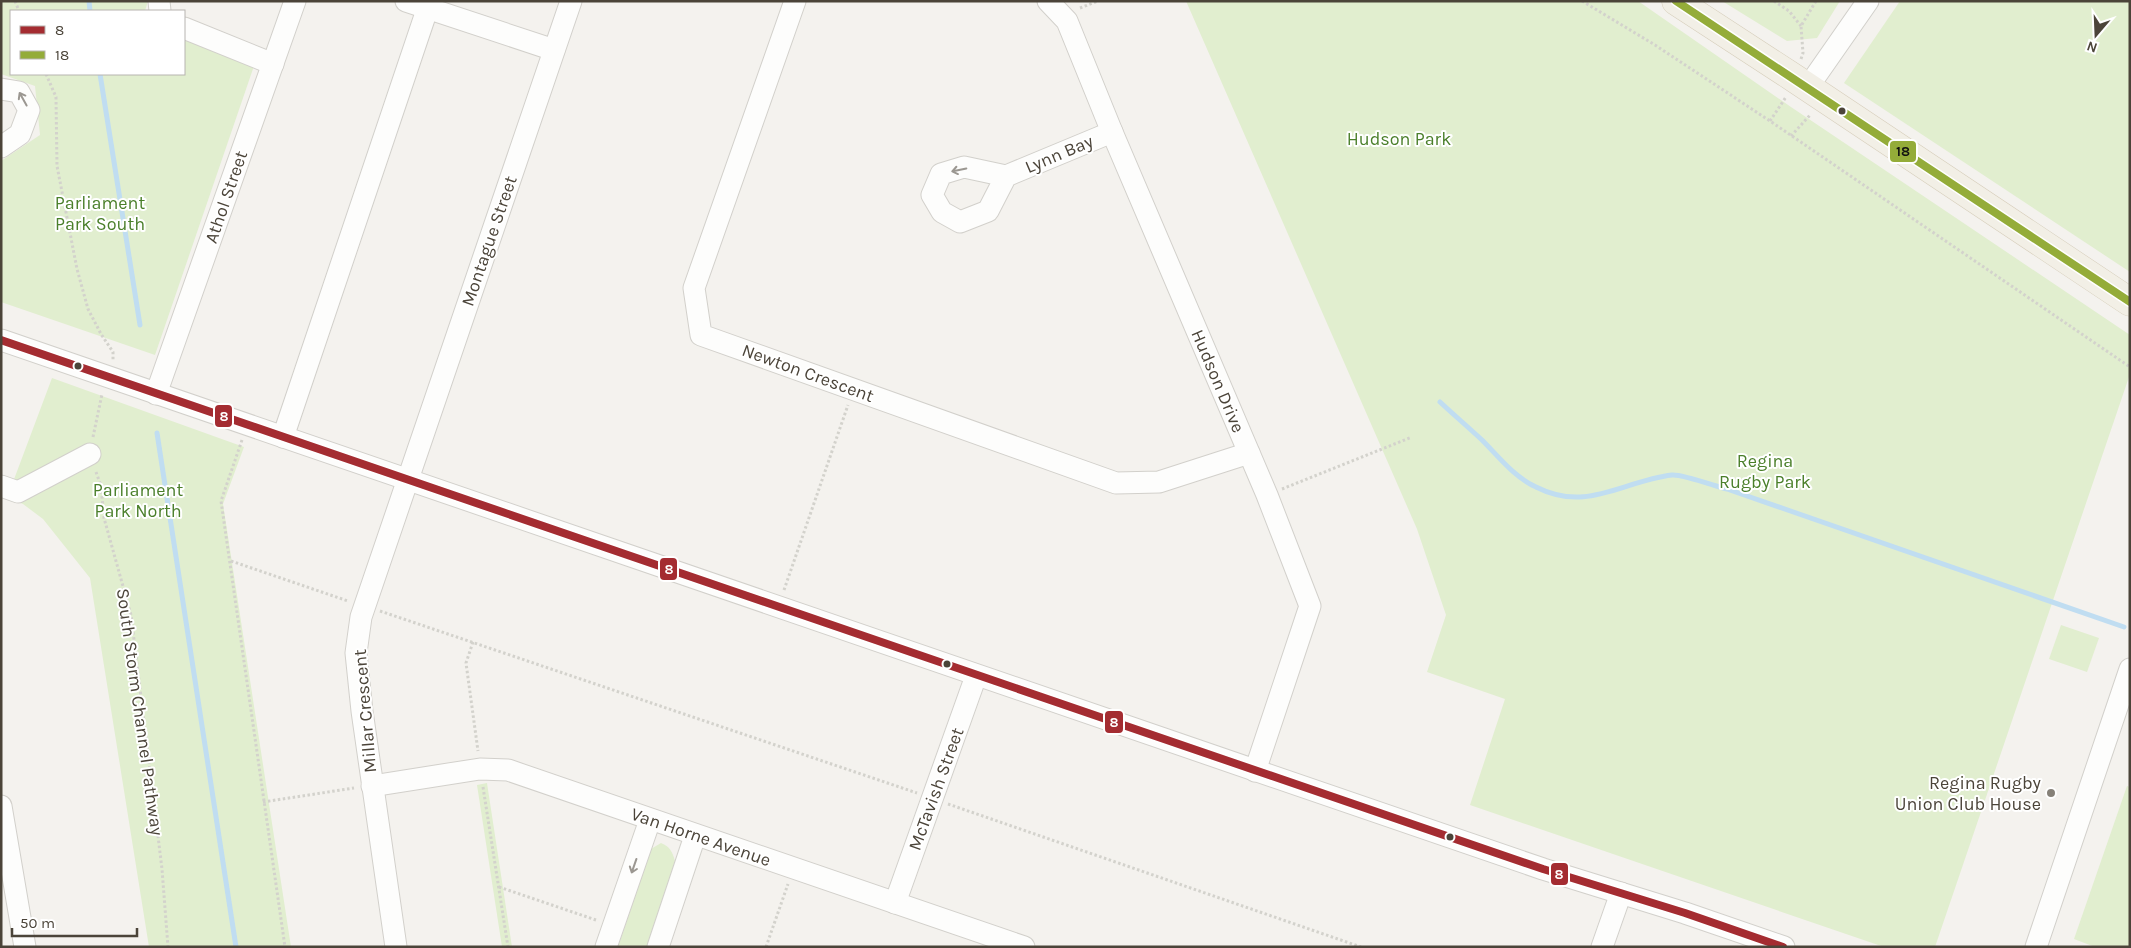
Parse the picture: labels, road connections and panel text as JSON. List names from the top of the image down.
{
  "streets": {
    "street": [
      "Lynn Bay",
      "Athol Street",
      "Montague Street",
      "Newton Crescent",
      "Hudson Drive",
      "Millar Crescent",
      "McTavish Street",
      "Van Horne Avenue"
    ],
    "path": ["South Storm Channel Pathway"]
  },
  "crossings": [
    ["Lynn Bay", "Hudson Drive"],
    ["Montague Street", "Millar Crescent"],
    ["Newton Crescent", "Hudson Drive"],
    ["Millar Crescent", "Van Horne Avenue"],
    ["McTavish Street", "Van Horne Avenue"]
  ],
  "parks": [
    "Hudson Park",
    "Parliament Park South",
    "Regina Rugby Park",
    "Parliament Park North"
  ],
  "places": ["Regina Rugby Union Club House"],
  "lines": ["transit line 18", "transit line 8"],
  "legend": ["8", "18"],
  "scale_bar": "50 m",
  "north": "bottom"
}
